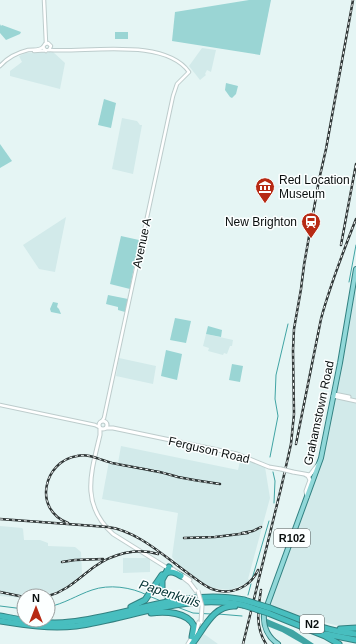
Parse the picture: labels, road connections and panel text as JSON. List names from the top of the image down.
{
  "streets": {
    "highway": ["N2"],
    "main road": ["Grahamstown Road", "Ferguson Road", "R102"],
    "street": ["Avenue A"]
  },
  "crossings": [
    ["Avenue A", "Ferguson Road"],
    ["Grahamstown Road", "N2"]
  ],
  "water": ["Papenkuils"],
  "places": {
    "museum": ["Red Location Museum"],
    "station": ["New Brighton"]
  },
  "north": "top"
}
